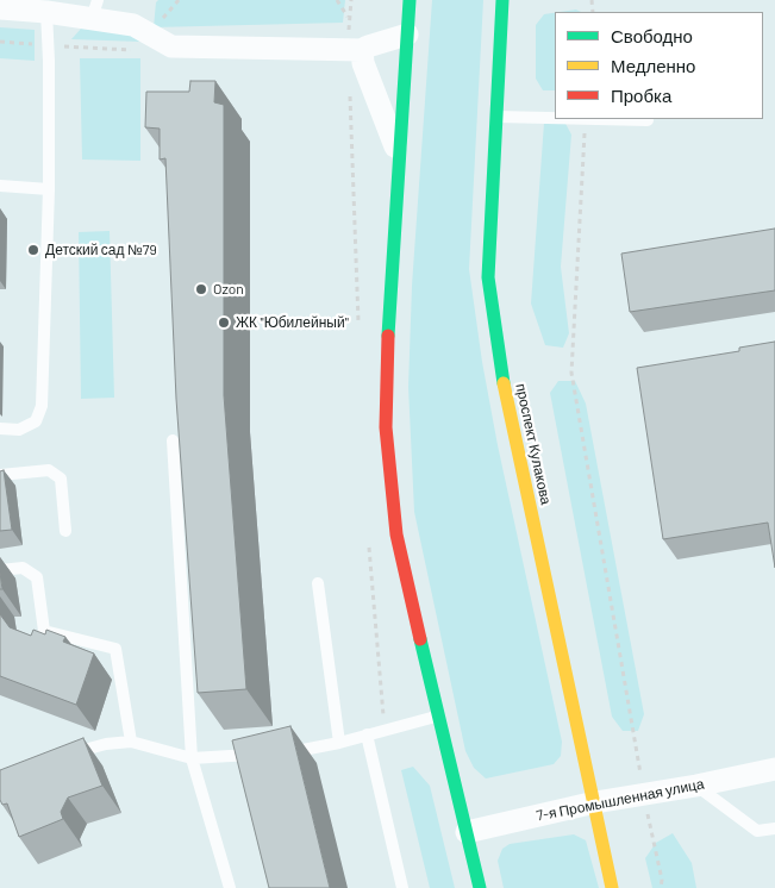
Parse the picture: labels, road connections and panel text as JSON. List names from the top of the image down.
{
  "streets": {
    "main road": ["проспект Кулакова"],
    "street": ["7-я Промышленная улица"]
  },
  "crossings": [
    ["проспект Кулакова", "7-я Промышленная улица"]
  ],
  "places": ["Детский сад №79", "Ozon", "ЖК \"Юбилейный\""],
  "legend": ["Свободно", "Медленно", "Пробка"]
}
